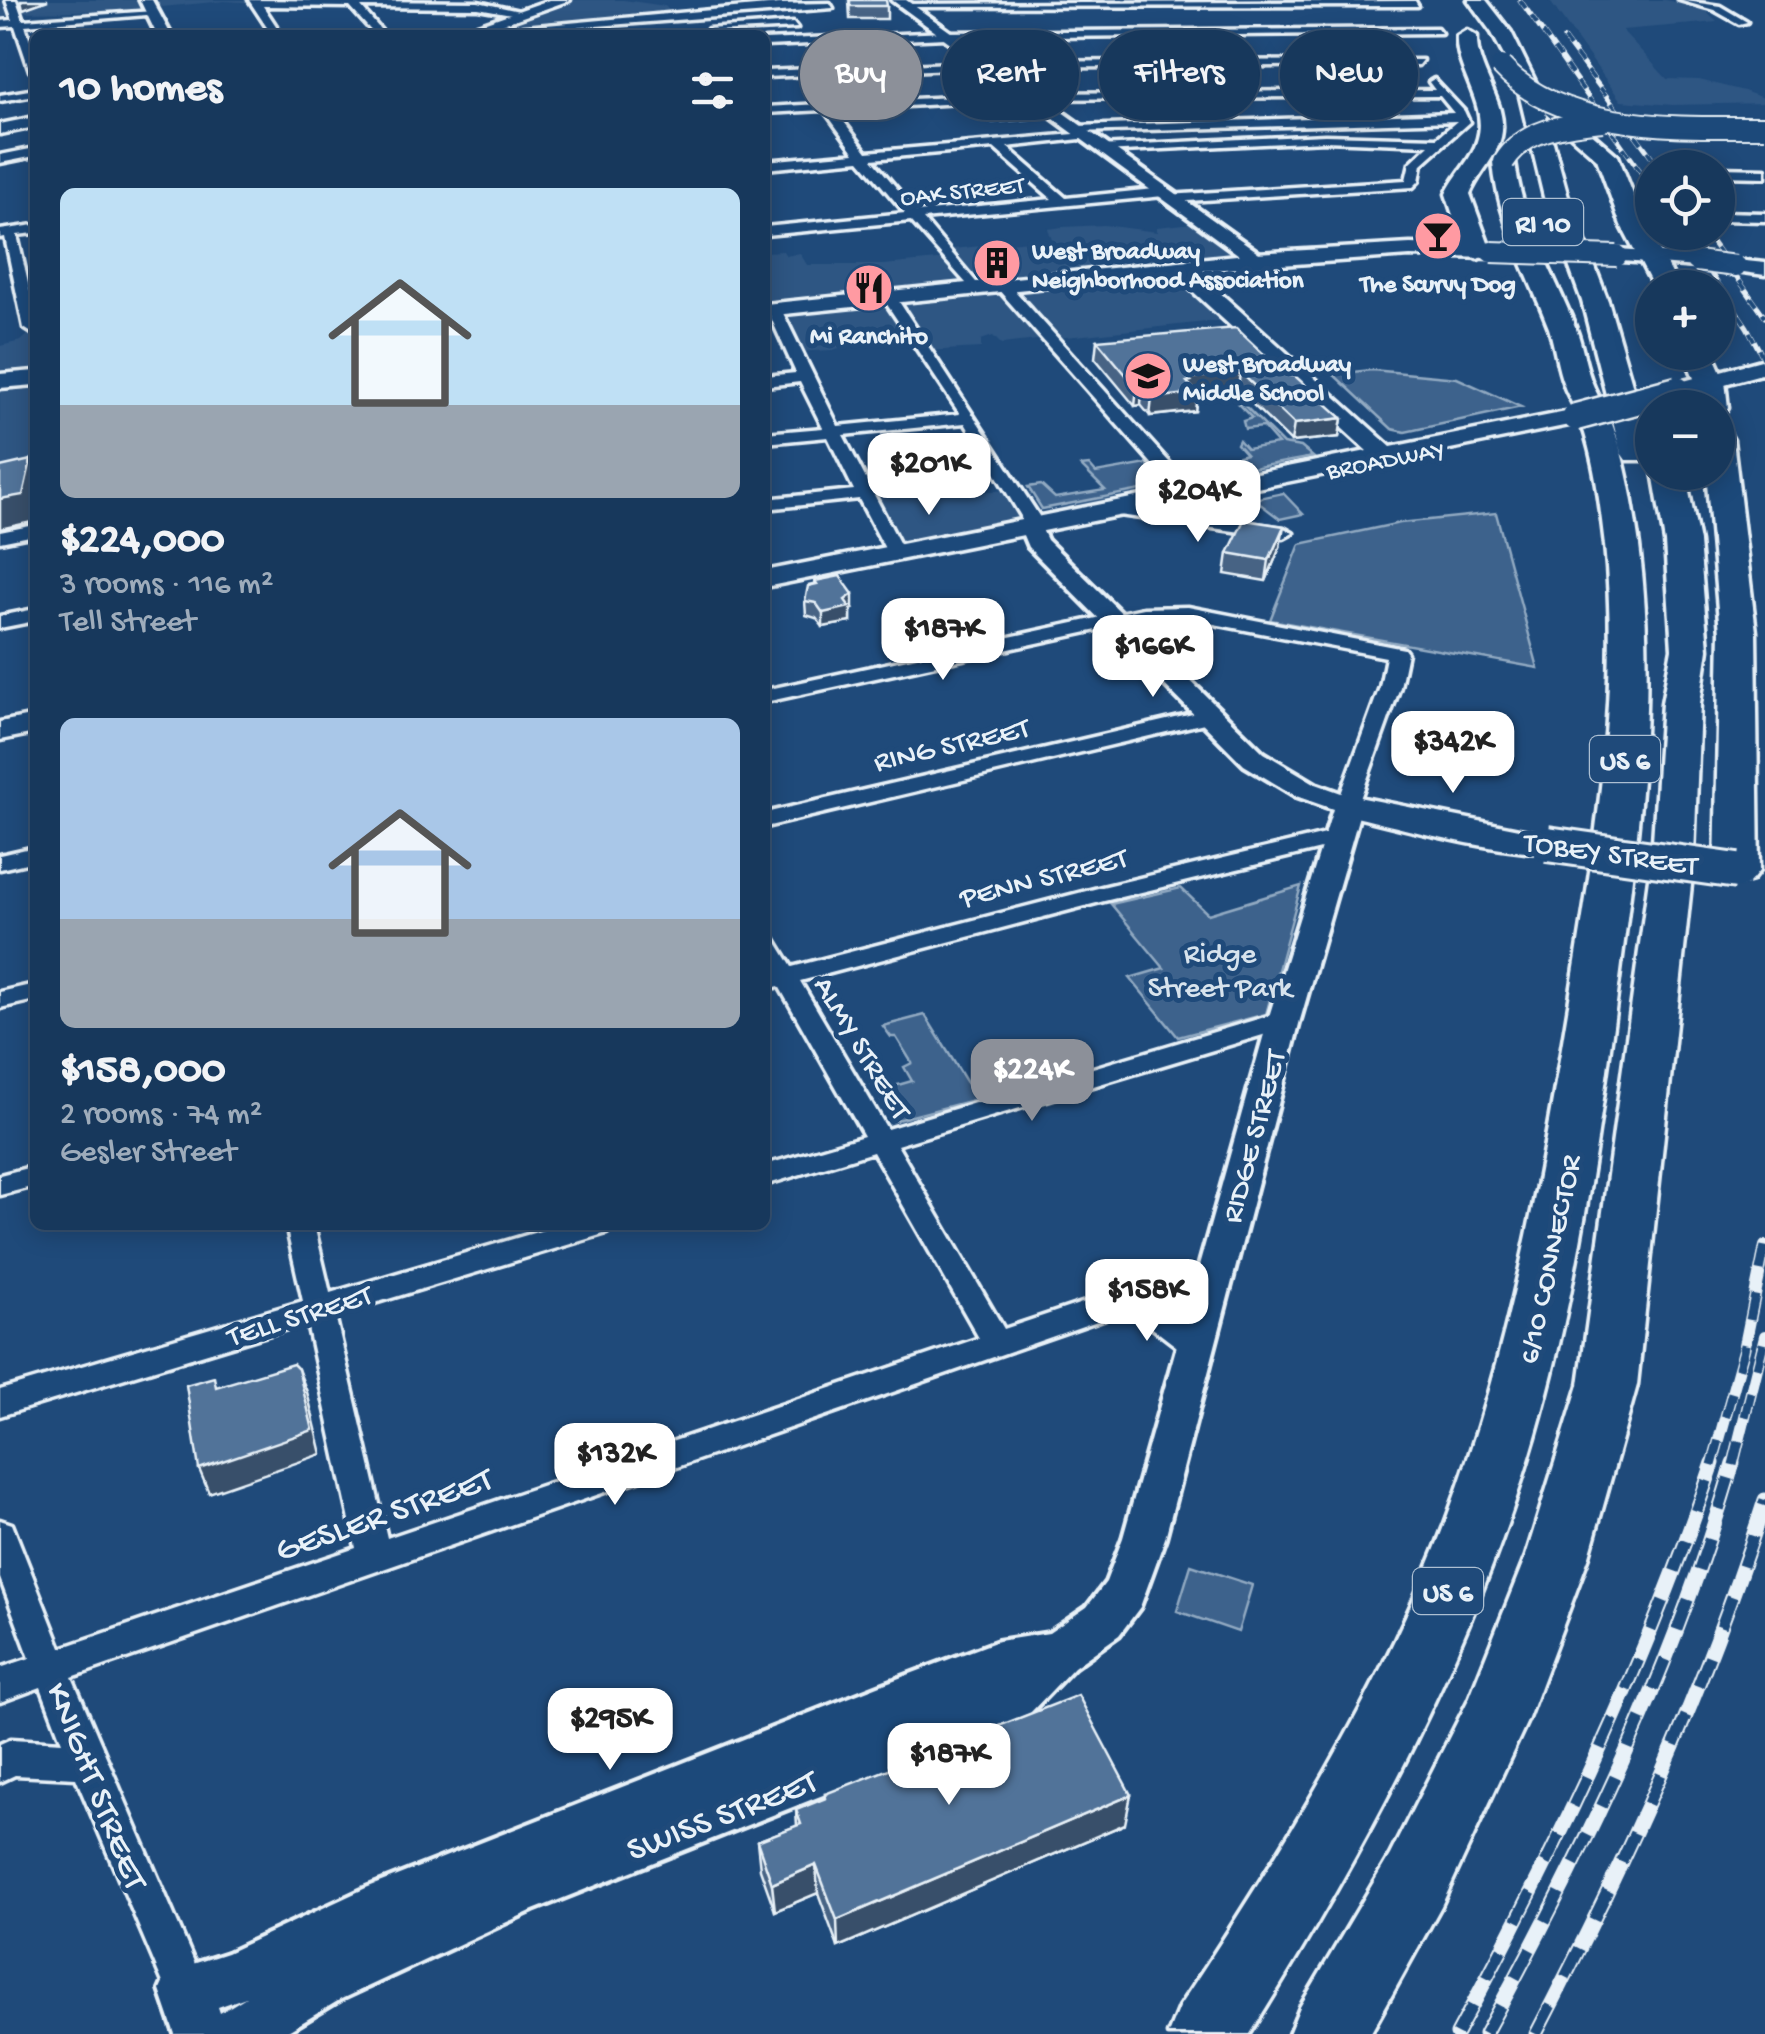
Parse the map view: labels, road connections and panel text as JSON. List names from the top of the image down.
{
  "streets": {
    "highway": ["RI 10", "US 6", "6/10 CONNECTOR"],
    "main road": ["BROADWAY", "TOBEY STREET"],
    "street": [
      "OAK STREET",
      "RING STREET",
      "PENN STREET",
      "ALMY STREET",
      "RIDGE STREET",
      "TELL STREET",
      "GESLER STREET",
      "KNIGHT STREET",
      "SWISS STREET"
    ]
  },
  "crossings": [
    ["RI 10", "BROADWAY"],
    ["RI 10", "US 6"],
    ["RI 10", "6/10 CONNECTOR"],
    ["BROADWAY", "US 6"],
    ["BROADWAY", "TOBEY STREET"],
    ["BROADWAY", "6/10 CONNECTOR"],
    ["RING STREET", "TOBEY STREET"],
    ["US 6", "6/10 CONNECTOR"],
    ["TOBEY STREET", "PENN STREET"],
    ["TOBEY STREET", "RIDGE STREET"],
    ["PENN STREET", "ALMY STREET"],
    ["PENN STREET", "RIDGE STREET"],
    ["ALMY STREET", "GESLER STREET"],
    ["RIDGE STREET", "GESLER STREET"],
    ["RIDGE STREET", "SWISS STREET"],
    ["GESLER STREET", "KNIGHT STREET"],
    ["KNIGHT STREET", "SWISS STREET"]
  ],
  "parks": ["Ridge Street Park"],
  "places": {
    "bar": ["The Scurvy Dog"],
    "building": ["West Broadway Neighborhood Association"],
    "restaurant": ["Mi Ranchito"],
    "school or university": ["West Broadway Middle School"]
  },
  "page": {
    "chip": [
      "Buy",
      "Rent",
      "Filters",
      "New"
    ],
    "heading": "10 homes",
    "map_buttons": ["+", "−"],
    "list": [
      {
        "name": "$224,000",
        "note": "3 rooms · 116 m² · Tell Street"
      },
      {
        "name": "$158,000",
        "note": "2 rooms · 74 m² · Gesler Street"
      }
    ],
    "price": [
      "$201K",
      "$204K",
      "$187K",
      "$166K",
      "$342K",
      "$224K",
      "$158K",
      "$132K",
      "$295K",
      "$187K"
    ]
  }
}
